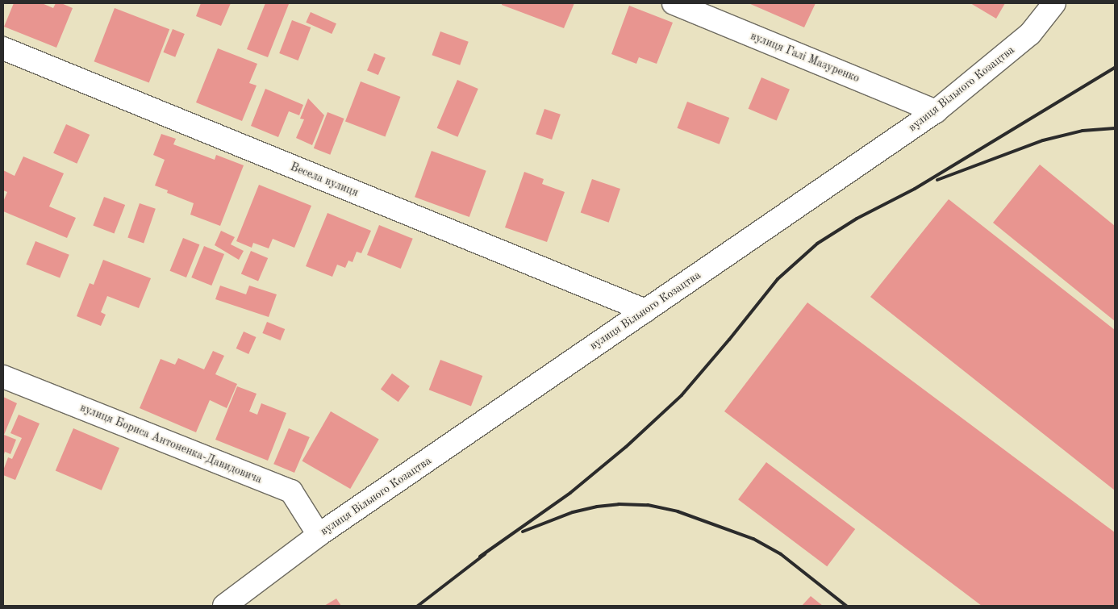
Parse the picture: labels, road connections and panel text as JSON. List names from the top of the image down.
{
  "streets": {
    "street": [
      "вулиця Галі Мазуренко",
      "вулиця Вільного Козацтва",
      "Весела вулиця",
      "вулиця Бориса Антоненка-Давидовича"
    ]
  },
  "crossings": [
    ["вулиця Галі Мазуренко", "вулиця Вільного Козацтва"],
    ["вулиця Вільного Козацтва", "Весела вулиця"],
    ["вулиця Вільного Козацтва", "вулиця Бориса Антоненка-Давидовича"]
  ]
}
